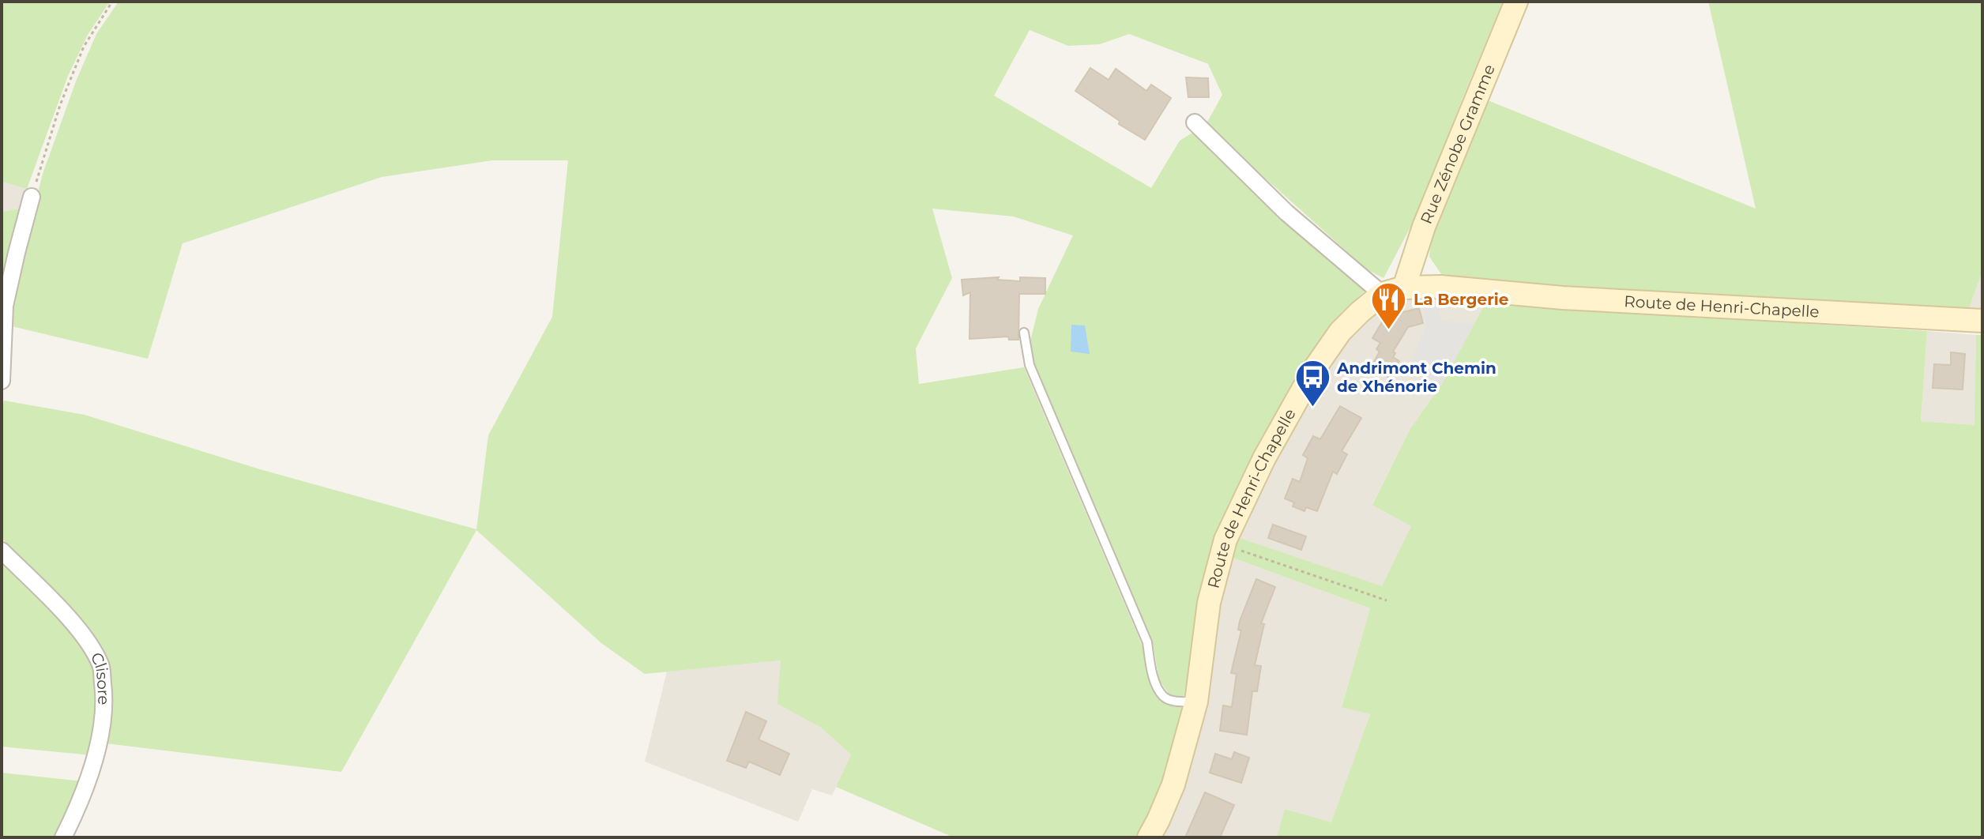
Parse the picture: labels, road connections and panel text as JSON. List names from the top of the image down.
{
  "streets": {
    "street": ["Rue Zénobe Gramme", "Route de Henri-Chapelle", "Clisore"]
  },
  "crossings": [
    ["Rue Zénobe Gramme", "Route de Henri-Chapelle"]
  ],
  "places": {
    "restaurant": ["La Bergerie"],
    "bus stop": ["Andrimont Chemin de Xhénorie"]
  }
}
